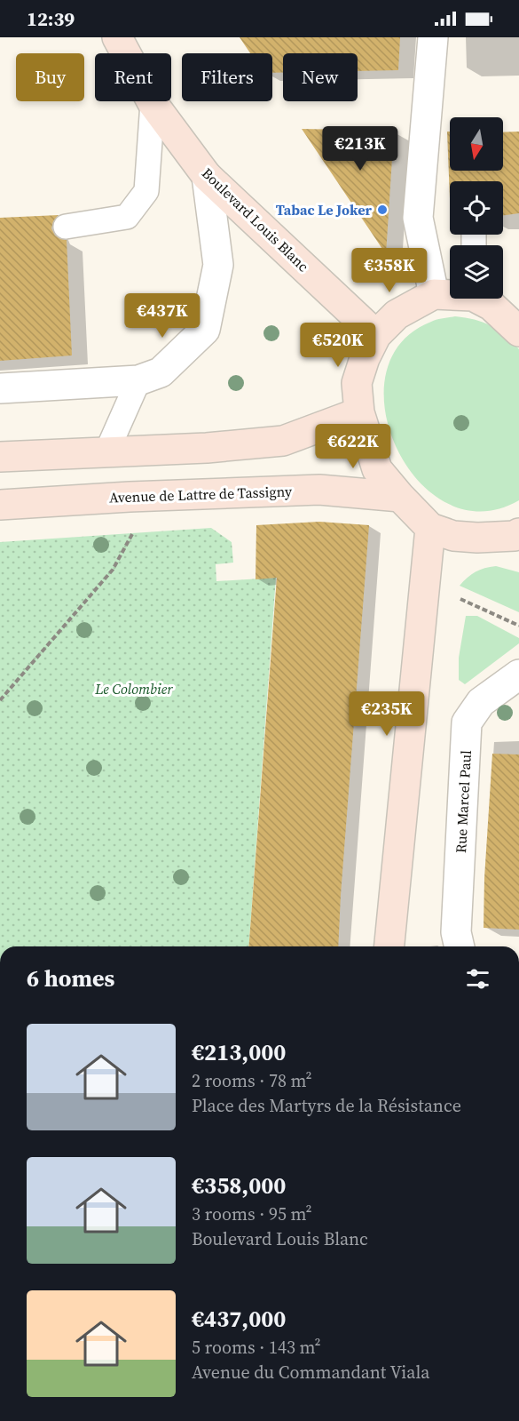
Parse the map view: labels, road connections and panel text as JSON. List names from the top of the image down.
{
  "streets": {
    "main road": ["Boulevard Louis Blanc", "Avenue de Lattre de Tassigny"],
    "street": ["Rue Marcel Paul"]
  },
  "parks": ["Le Colombier"],
  "places": ["Tabac Le Joker"],
  "north": "bottom",
  "page": {
    "status": "12:39",
    "chip": [
      "Buy",
      "Rent",
      "Filters",
      "New"
    ],
    "price": [
      "€213K",
      "€358K",
      "€437K",
      "€520K",
      "€622K",
      "€235K"
    ],
    "heading": "6 homes",
    "list": [
      {
        "name": "€213,000",
        "note": "2 rooms · 78 m² · Place des Martyrs de la Résistance"
      },
      {
        "name": "€358,000",
        "note": "3 rooms · 95 m² · Boulevard Louis Blanc"
      },
      {
        "name": "€437,000",
        "note": "5 rooms · 143 m² · Avenue du Commandant Viala"
      }
    ]
  }
}
